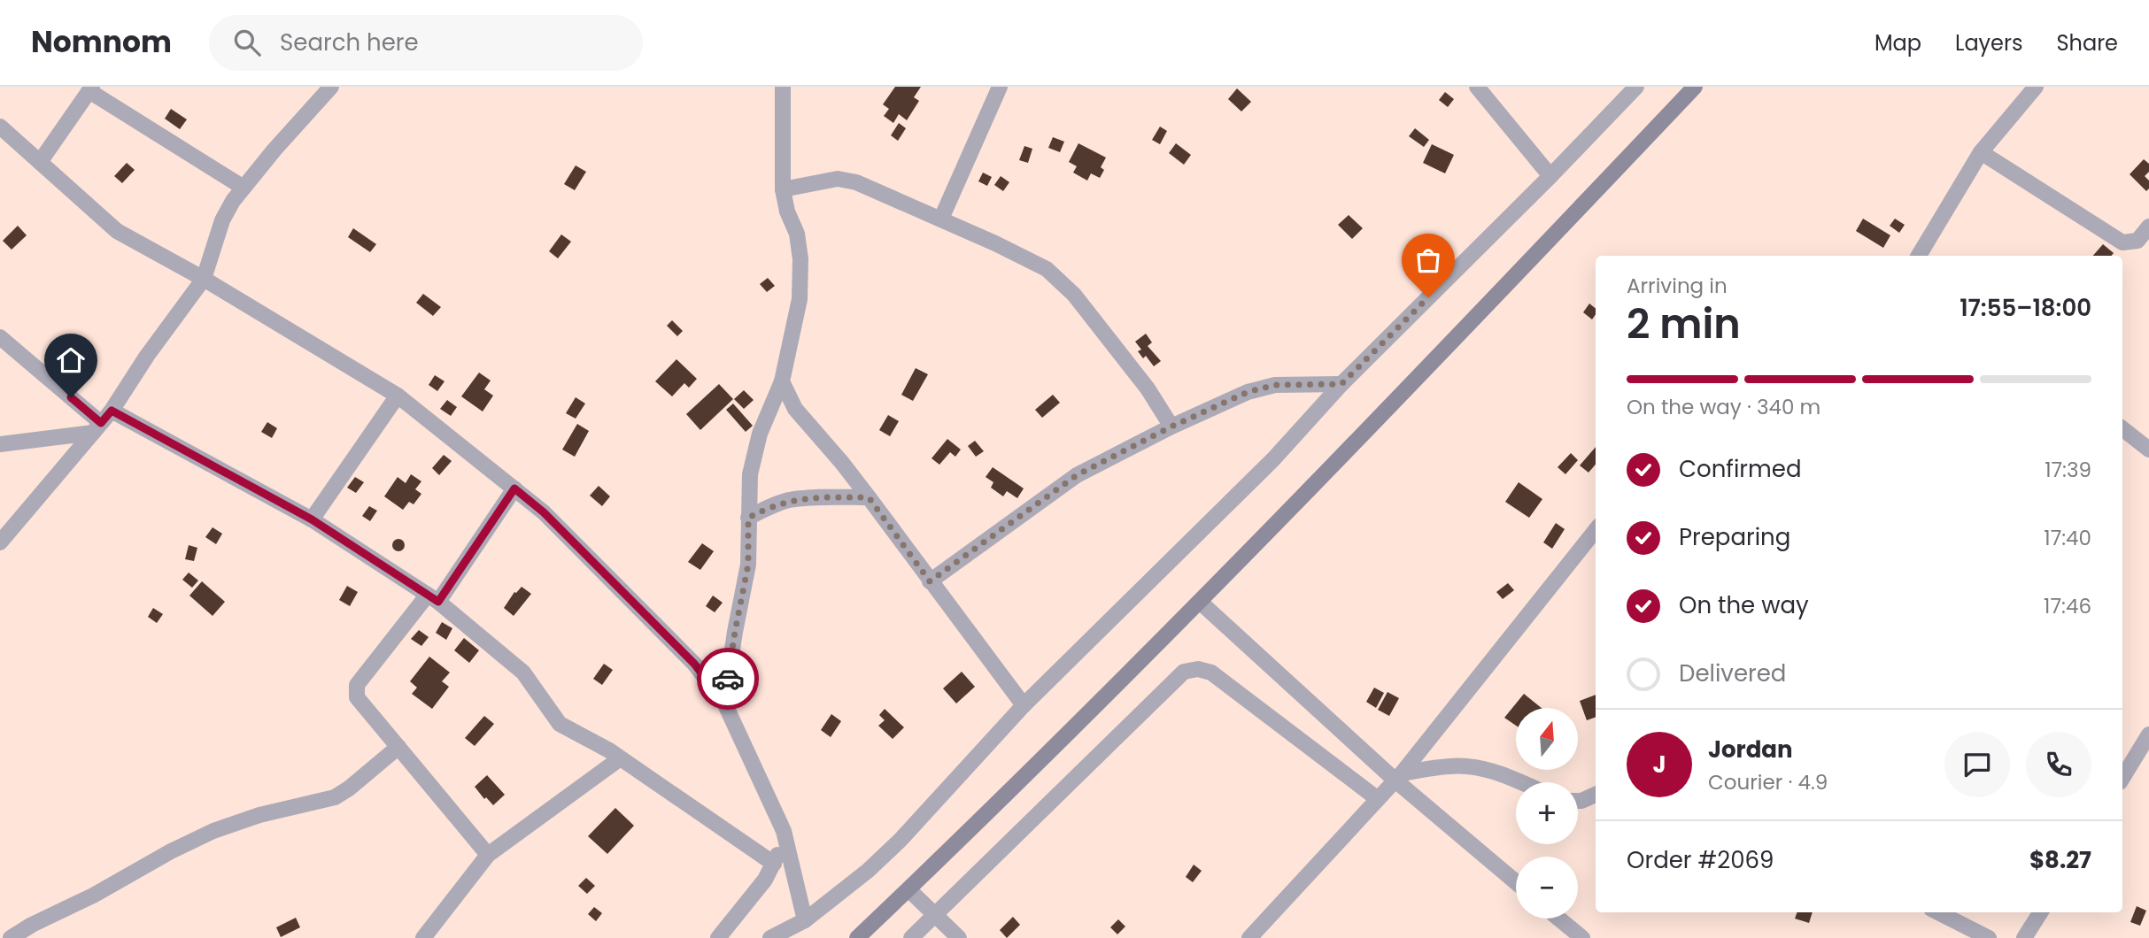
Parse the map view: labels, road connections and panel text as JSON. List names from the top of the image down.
{
  "north": "top",
  "page": {
    "header": "Nomnom",
    "search": "Search here",
    "nav": ["Map", "Layers", "Share"],
    "heading": ["2 min", "Arriving in", "17:55–18:00"],
    "panel": [
      "Jordan",
      "Courier · 4.9",
      "Order #2069",
      "$8.27"
    ],
    "bar": "On the way · 340 m",
    "list": [
      ["Confirmed", "17:39"],
      ["Preparing", "17:40"],
      ["On the way", "17:46"],
      "Delivered"
    ],
    "map_buttons": ["+", "−"],
    "round": "J"
  }
}
